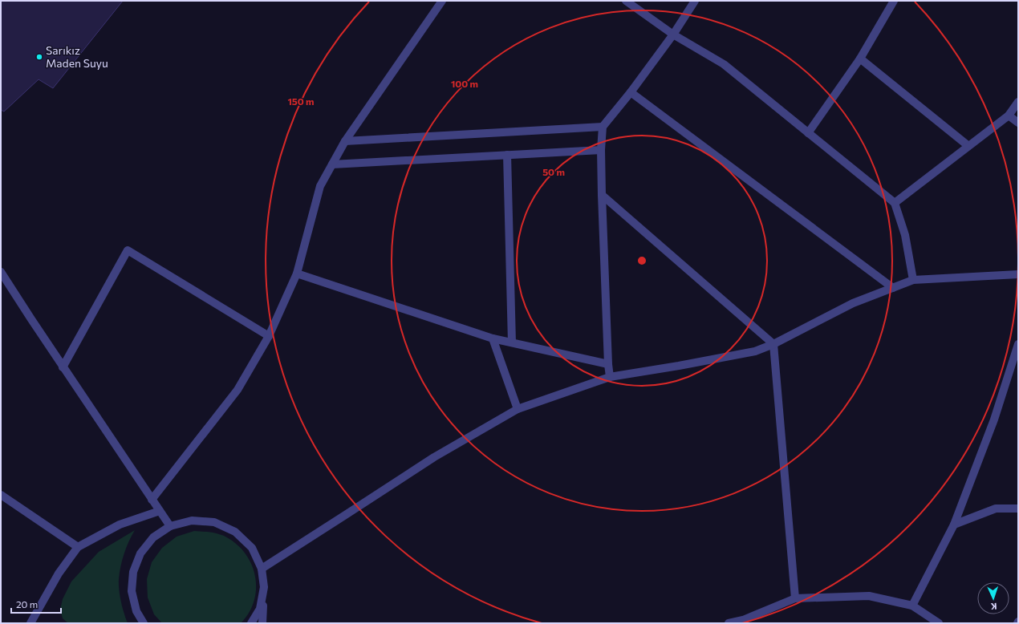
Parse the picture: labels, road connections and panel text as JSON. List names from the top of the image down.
{
  "places": ["Sarıkız Maden Suyu"],
  "scale_bar": "20 m",
  "north": "bottom",
  "rings": ["100 m", "150 m", "50 m"]
}
